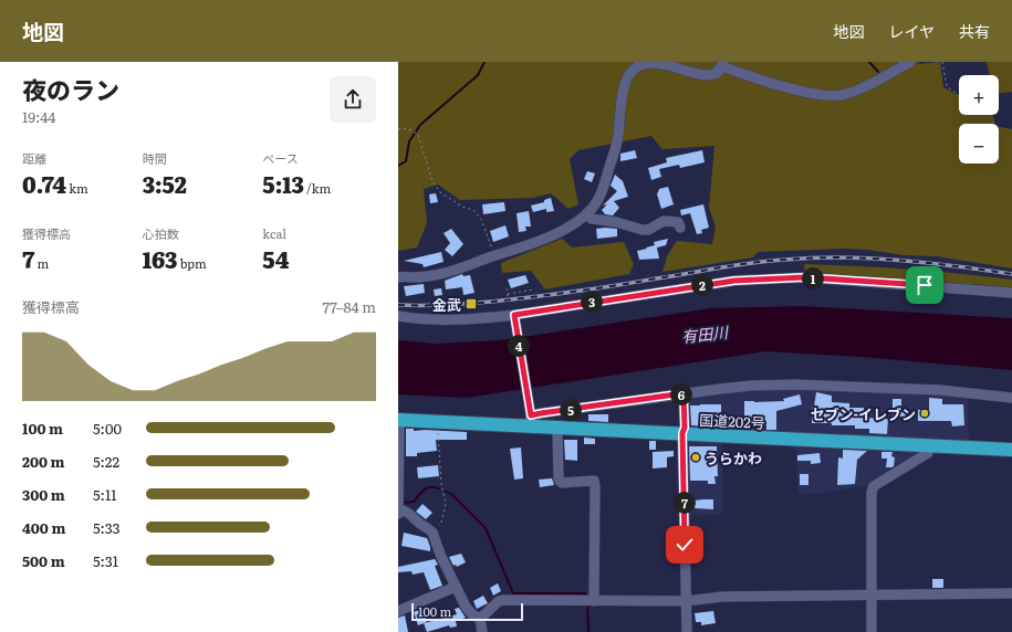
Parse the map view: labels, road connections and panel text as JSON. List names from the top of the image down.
{
  "streets": {
    "highway": ["国道202号"]
  },
  "water": ["有田川"],
  "places": {
    "transit": ["金武"],
    "other": ["セブン-イレブン", "うらかわ"]
  },
  "scale_bar": "100 m",
  "page": {
    "header": "地図",
    "nav": ["地図", "レイヤ", "共有"],
    "heading": ["夜のラン", "19:44"],
    "map_buttons": ["+", "−"],
    "stats": [
      ["距離", "0.74 km"],
      ["時間", "3:52"],
      ["ペース", "5:13 /km"],
      ["獲得標高", "7 m"],
      ["心拍数", "163 bpm"],
      ["kcal", "54"]
    ],
    "pins": [
      "1",
      "2",
      "3",
      "4",
      "6",
      "5",
      "7"
    ],
    "chart": ["獲得標高", "77–84 m"],
    "list": [
      {
        "name": "100 m",
        "note": "5:00"
      },
      {
        "name": "200 m",
        "note": "5:22"
      },
      {
        "name": "300 m",
        "note": "5:11"
      },
      {
        "name": "400 m",
        "note": "5:33"
      },
      {
        "name": "500 m",
        "note": "5:31"
      }
    ],
    "scale": "100 m"
  }
}
